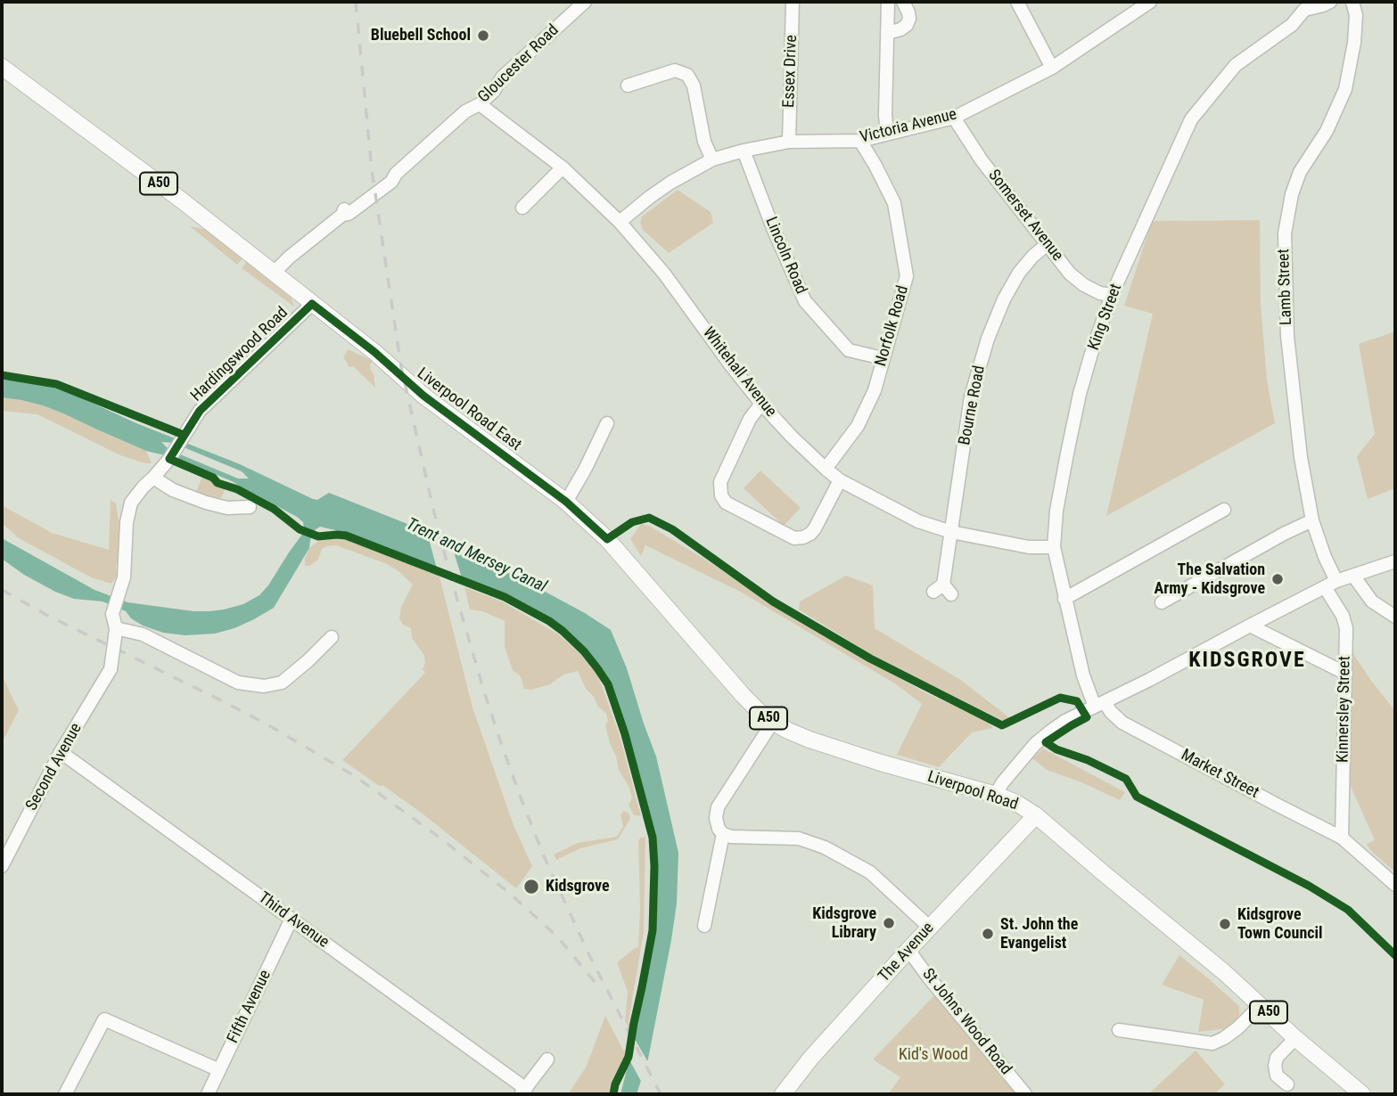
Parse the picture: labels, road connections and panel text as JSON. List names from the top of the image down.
{
  "streets": {
    "main road": [
      "A50",
      "Liverpool Road East",
      "Liverpool Road",
      "The Avenue"
    ],
    "street": [
      "Gloucester Road",
      "Essex Drive",
      "Victoria Avenue",
      "Somerset Avenue",
      "Lincoln Road",
      "Lamb Street",
      "King Street",
      "Norfolk Road",
      "Hardingswood Road",
      "Whitehall Avenue",
      "Bourne Road",
      "Kinnersley Street",
      "Second Avenue",
      "Market Street",
      "Third Avenue",
      "Fifth Avenue",
      "St Johns Wood Road"
    ]
  },
  "crossings": [
    ["Gloucester Road", "Whitehall Avenue"],
    ["Gloucester Road", "Liverpool Road East"],
    ["Essex Drive", "Victoria Avenue"],
    ["Victoria Avenue", "Somerset Avenue"],
    ["Victoria Avenue", "Lincoln Road"],
    ["Victoria Avenue", "Norfolk Road"],
    ["Victoria Avenue", "Whitehall Avenue"],
    ["Somerset Avenue", "King Street"],
    ["Somerset Avenue", "Bourne Road"],
    ["Lincoln Road", "Norfolk Road"],
    ["Lamb Street", "Kinnersley Street"],
    ["King Street", "Whitehall Avenue"],
    ["King Street", "Market Street"],
    ["Norfolk Road", "Whitehall Avenue"],
    ["Hardingswood Road", "Liverpool Road East"],
    ["Hardingswood Road", "Second Avenue"],
    ["Whitehall Avenue", "Bourne Road"],
    ["Liverpool Road East", "Liverpool Road"],
    ["Kinnersley Street", "Market Street"],
    ["Second Avenue", "Third Avenue"],
    ["Liverpool Road", "The Avenue"],
    ["Third Avenue", "Fifth Avenue"],
    ["The Avenue", "St Johns Wood Road"]
  ],
  "districts": ["KIDSGROVE"],
  "water": ["Trent and Mersey Canal"],
  "parks": ["Kid's Wood"],
  "places": [
    "Bluebell School",
    "The Salvation Army - Kidsgrove",
    "Kidsgrove",
    "Kidsgrove Library",
    "Kidsgrove Town Council",
    "St. John the Evangelist"
  ]
}
